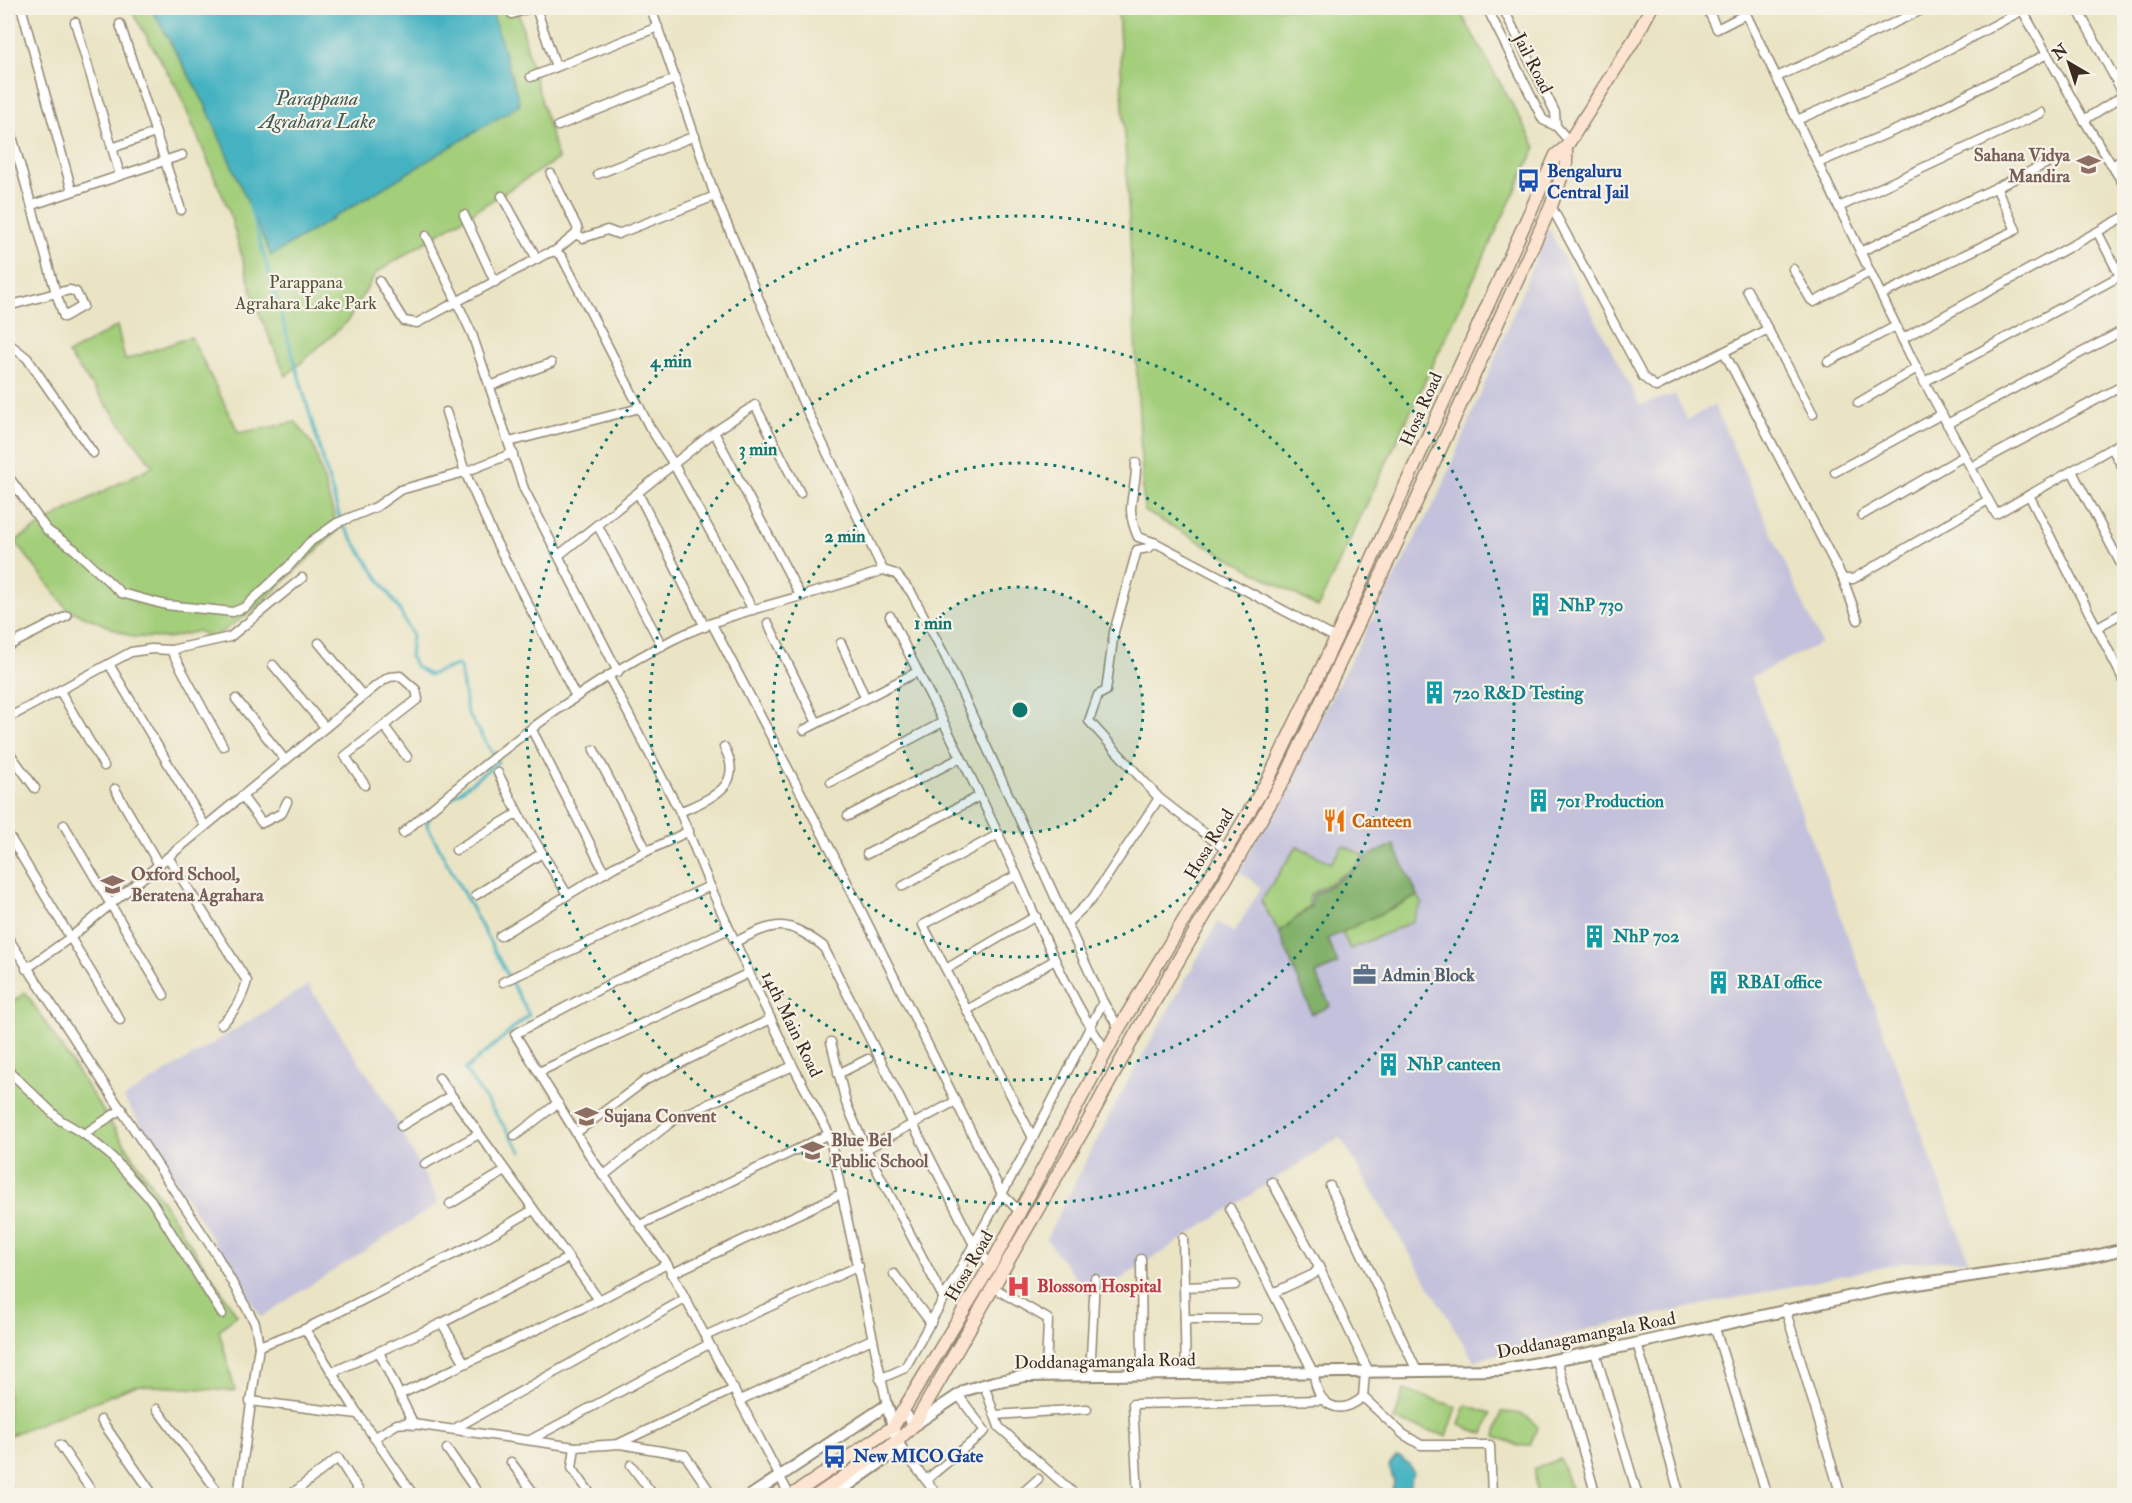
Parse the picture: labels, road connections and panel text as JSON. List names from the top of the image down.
{
  "streets": {
    "main road": ["Hosa Road"],
    "street": ["Jail Road", "14th Main Road", "Doddanagamangala Road"]
  },
  "crossings": [
    ["Jail Road", "Hosa Road"],
    ["Hosa Road", "Doddanagamangala Road"]
  ],
  "water": ["Parappana Agrahara Lake"],
  "parks": ["Parappana Agrahara Lake Park"],
  "places": {
    "school or university": [
      "Sahana Vidya Mandira",
      "Oxford School, Beratena Agrahara",
      "Sujana Convent",
      "Blue Bel Public School"
    ],
    "bus stop": ["Bengaluru Central Jail", "New MICO Gate"],
    "building": [
      "NhP 730",
      "720 R&D Testing",
      "701 Production",
      "NhP 702",
      "RBAI office",
      "NhP canteen"
    ],
    "restaurant": ["Canteen"],
    "office": ["Admin Block"],
    "hospital": ["Blossom Hospital"]
  },
  "north": "top left",
  "rings": [
    "4 min",
    "3 min",
    "2 min",
    "1 min"
  ]
}
